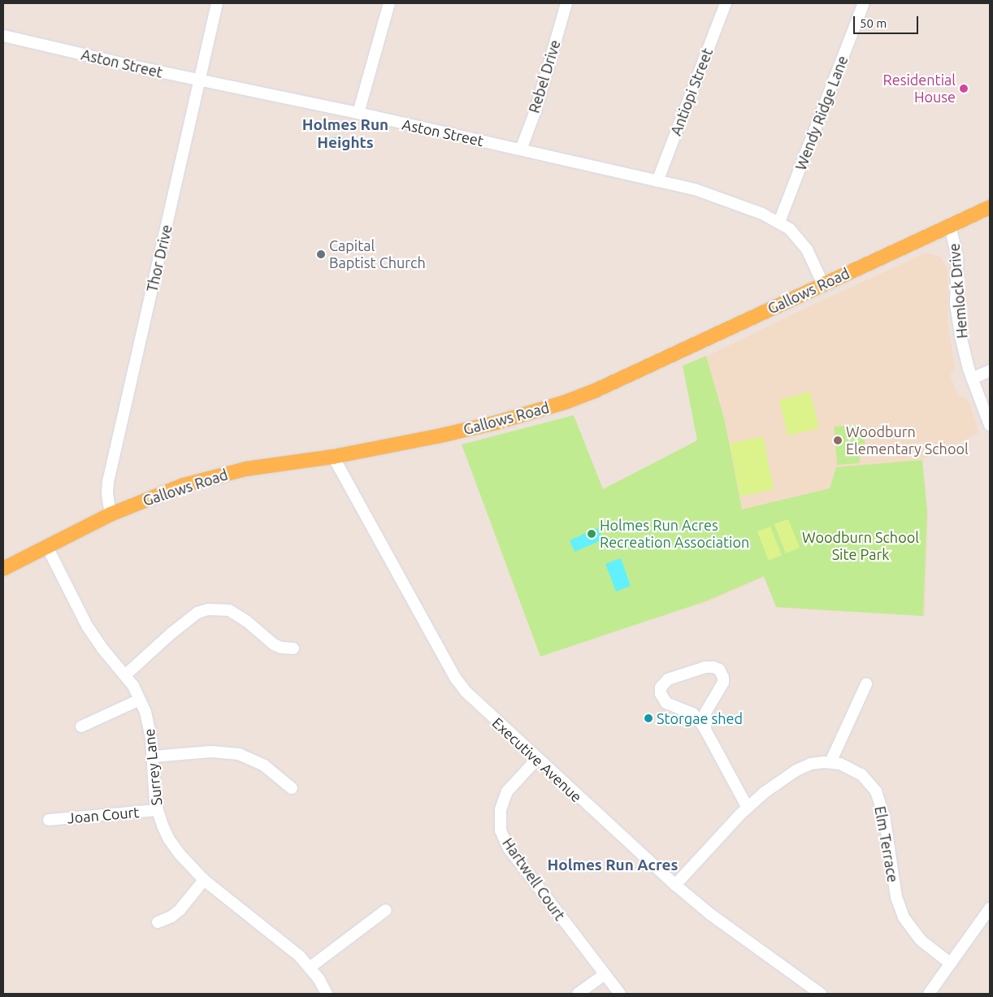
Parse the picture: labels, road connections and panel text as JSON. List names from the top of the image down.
{
  "streets": {
    "main road": ["Gallows Road"],
    "street": [
      "Aston Street",
      "Rebel Drive",
      "Antiopi Street",
      "Wendy Ridge Lane",
      "Thor Drive",
      "Hemlock Drive",
      "Executive Avenue",
      "Surrey Lane",
      "Joan Court",
      "Elm Terrace",
      "Hartwell Court"
    ]
  },
  "crossings": [
    ["Aston Street", "Rebel Drive"],
    ["Aston Street", "Antiopi Street"],
    ["Aston Street", "Wendy Ridge Lane"],
    ["Aston Street", "Thor Drive"],
    ["Aston Street", "Gallows Road"],
    ["Thor Drive", "Gallows Road"],
    ["Gallows Road", "Hemlock Drive"],
    ["Gallows Road", "Executive Avenue"],
    ["Gallows Road", "Surrey Lane"],
    ["Executive Avenue", "Elm Terrace"],
    ["Executive Avenue", "Hartwell Court"],
    ["Surrey Lane", "Joan Court"]
  ],
  "districts": ["Holmes Run Heights", "Holmes Run Acres"],
  "parks": ["Woodburn School Site Park"],
  "places": [
    "Residential House",
    "Capital Baptist Church",
    "Woodburn Elementary School",
    "Holmes Run Acres Recreation Association",
    "Storgae shed"
  ],
  "scale_bar": "50 m"
}
